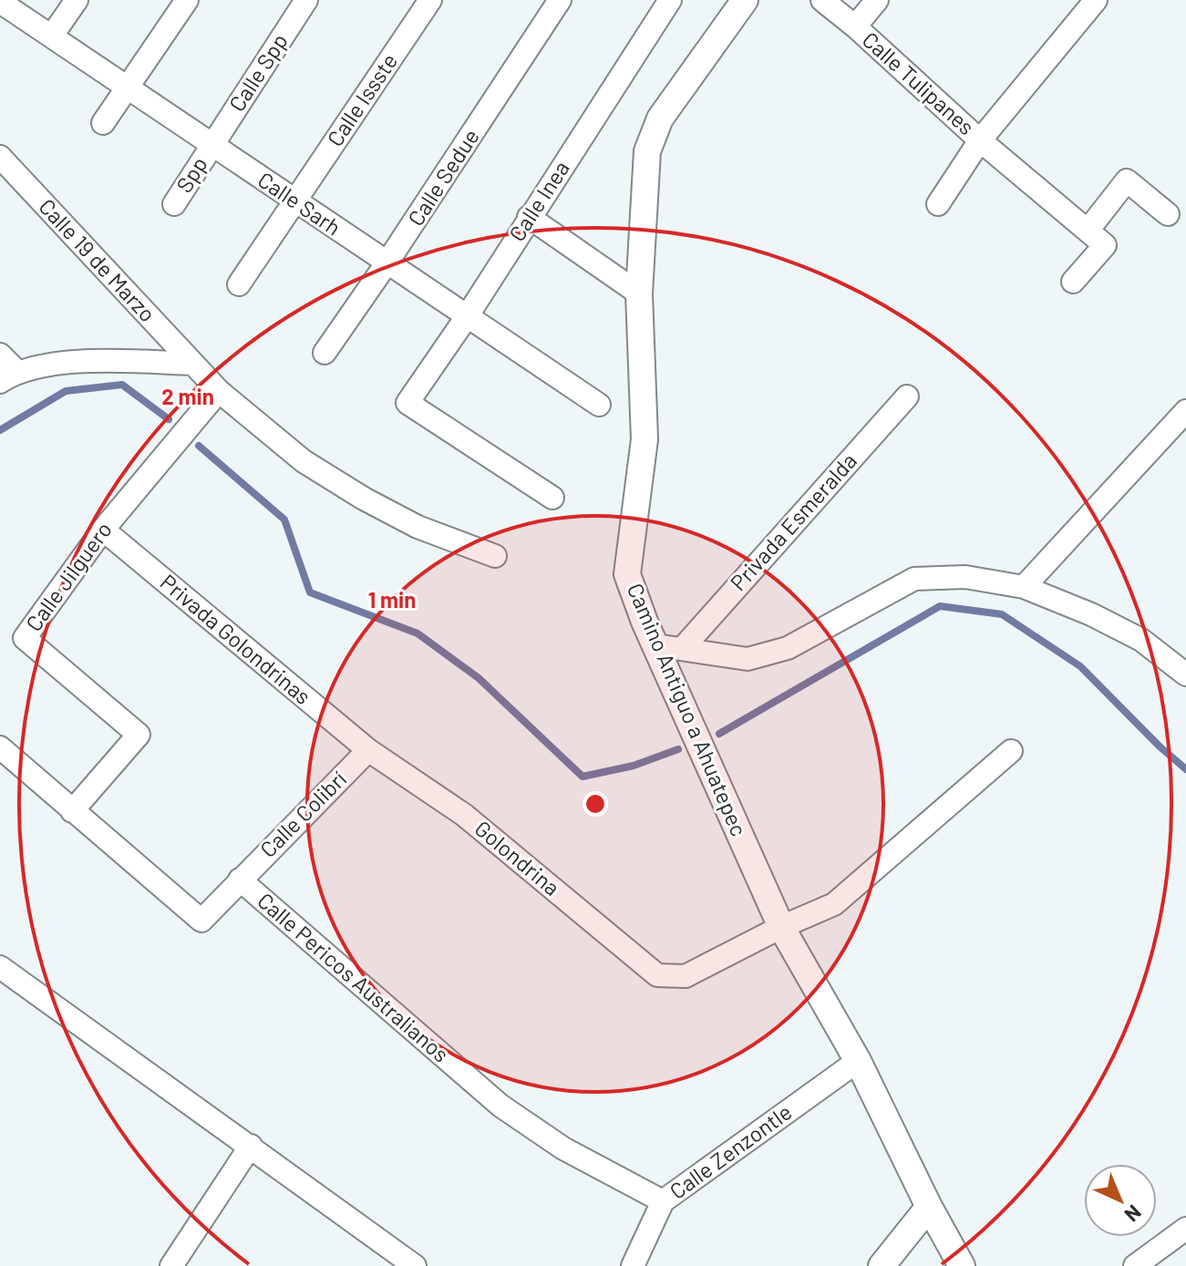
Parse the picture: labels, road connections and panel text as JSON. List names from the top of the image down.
{
  "streets": {
    "street": [
      "Calle Spp",
      "Calle Tulipanes",
      "Calle Issste",
      "Spp",
      "Calle Sedue",
      "Calle Inea",
      "Calle Sarh",
      "Calle 19 de Marzo",
      "Privada Esmeralda",
      "Calle Jilguero",
      "Privada Golondrinas",
      "Camino Antiguo a Ahuatepec",
      "Calle Colibrí",
      "Golondrina",
      "Calle Pericos Australianos",
      "Calle Zenzontle"
    ]
  },
  "crossings": [
    ["Calle Spp", "Spp"],
    ["Calle Spp", "Calle Sarh"],
    ["Calle Issste", "Calle Sarh"],
    ["Spp", "Calle Sarh"],
    ["Calle Sedue", "Calle Sarh"],
    ["Calle Inea", "Calle Sarh"],
    ["Calle 19 de Marzo", "Calle Jilguero"],
    ["Calle Jilguero", "Privada Golondrinas"],
    ["Calle Jilguero", "Calle Pericos Australianos"],
    ["Privada Golondrinas", "Calle Colibrí"],
    ["Privada Golondrinas", "Golondrina"],
    ["Camino Antiguo a Ahuatepec", "Golondrina"],
    ["Camino Antiguo a Ahuatepec", "Calle Zenzontle"],
    ["Calle Colibrí", "Golondrina"],
    ["Calle Colibrí", "Calle Pericos Australianos"],
    ["Calle Pericos Australianos", "Calle Zenzontle"]
  ],
  "north": "bottom right",
  "rings": ["2 min", "1 min"]
}
